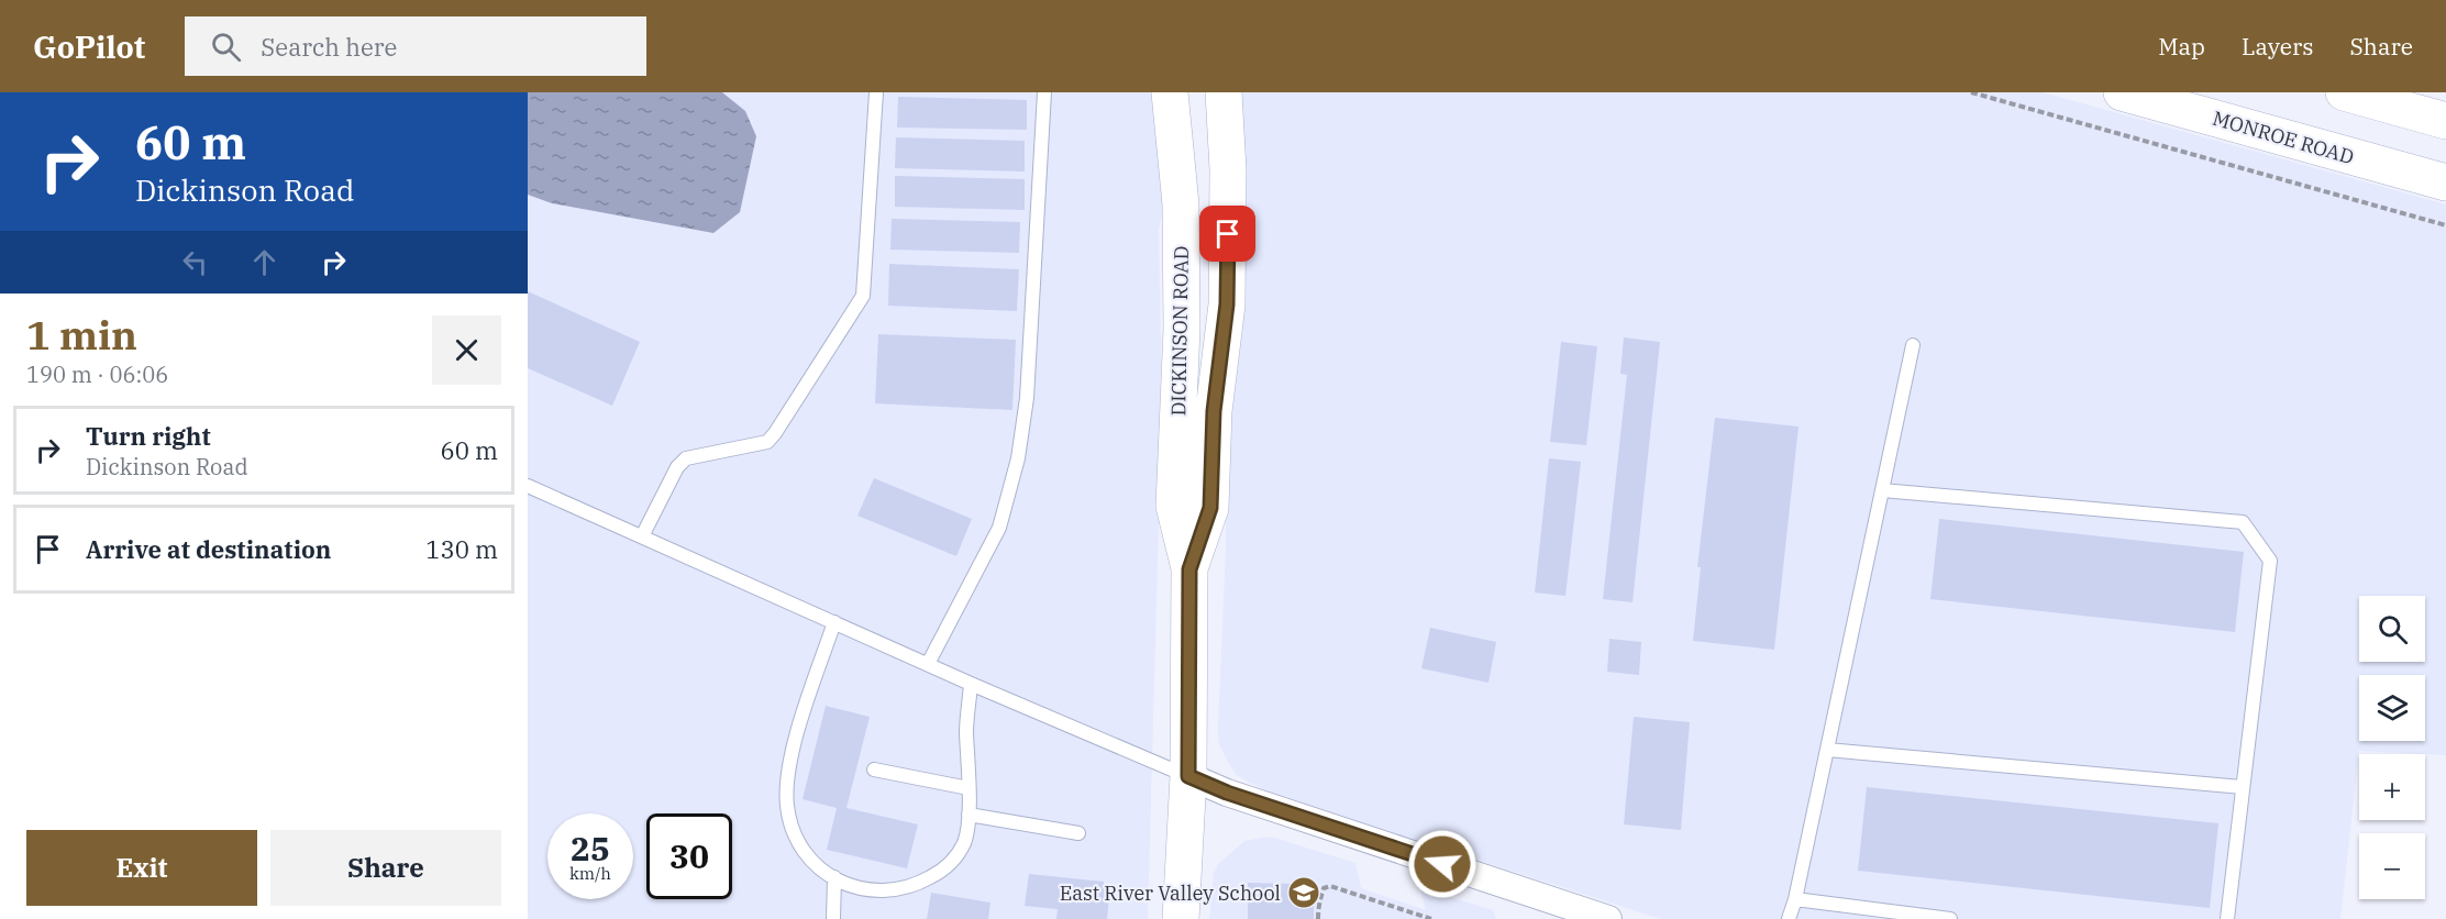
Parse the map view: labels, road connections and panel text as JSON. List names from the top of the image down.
{
  "streets": {
    "street": ["MONROE ROAD", "DICKINSON ROAD"]
  },
  "places": {
    "school or university": ["East River Valley School"]
  },
  "page": {
    "header": "GoPilot",
    "search": "Search here",
    "nav": ["Map", "Layers", "Share"],
    "turn": ["60 m", "Dickinson Road"],
    "heading": ["1 min", "190 m · 06:06"],
    "list": [
      {
        "name": "Turn right",
        "note": "Dickinson Road",
        "value": "60 m"
      },
      {
        "name": "Arrive at destination",
        "value": "130 m"
      }
    ],
    "map_buttons": ["+", "−"],
    "speed": "25 km/h",
    "limit": "30",
    "buttons": ["Exit", "Share"]
  }
}
